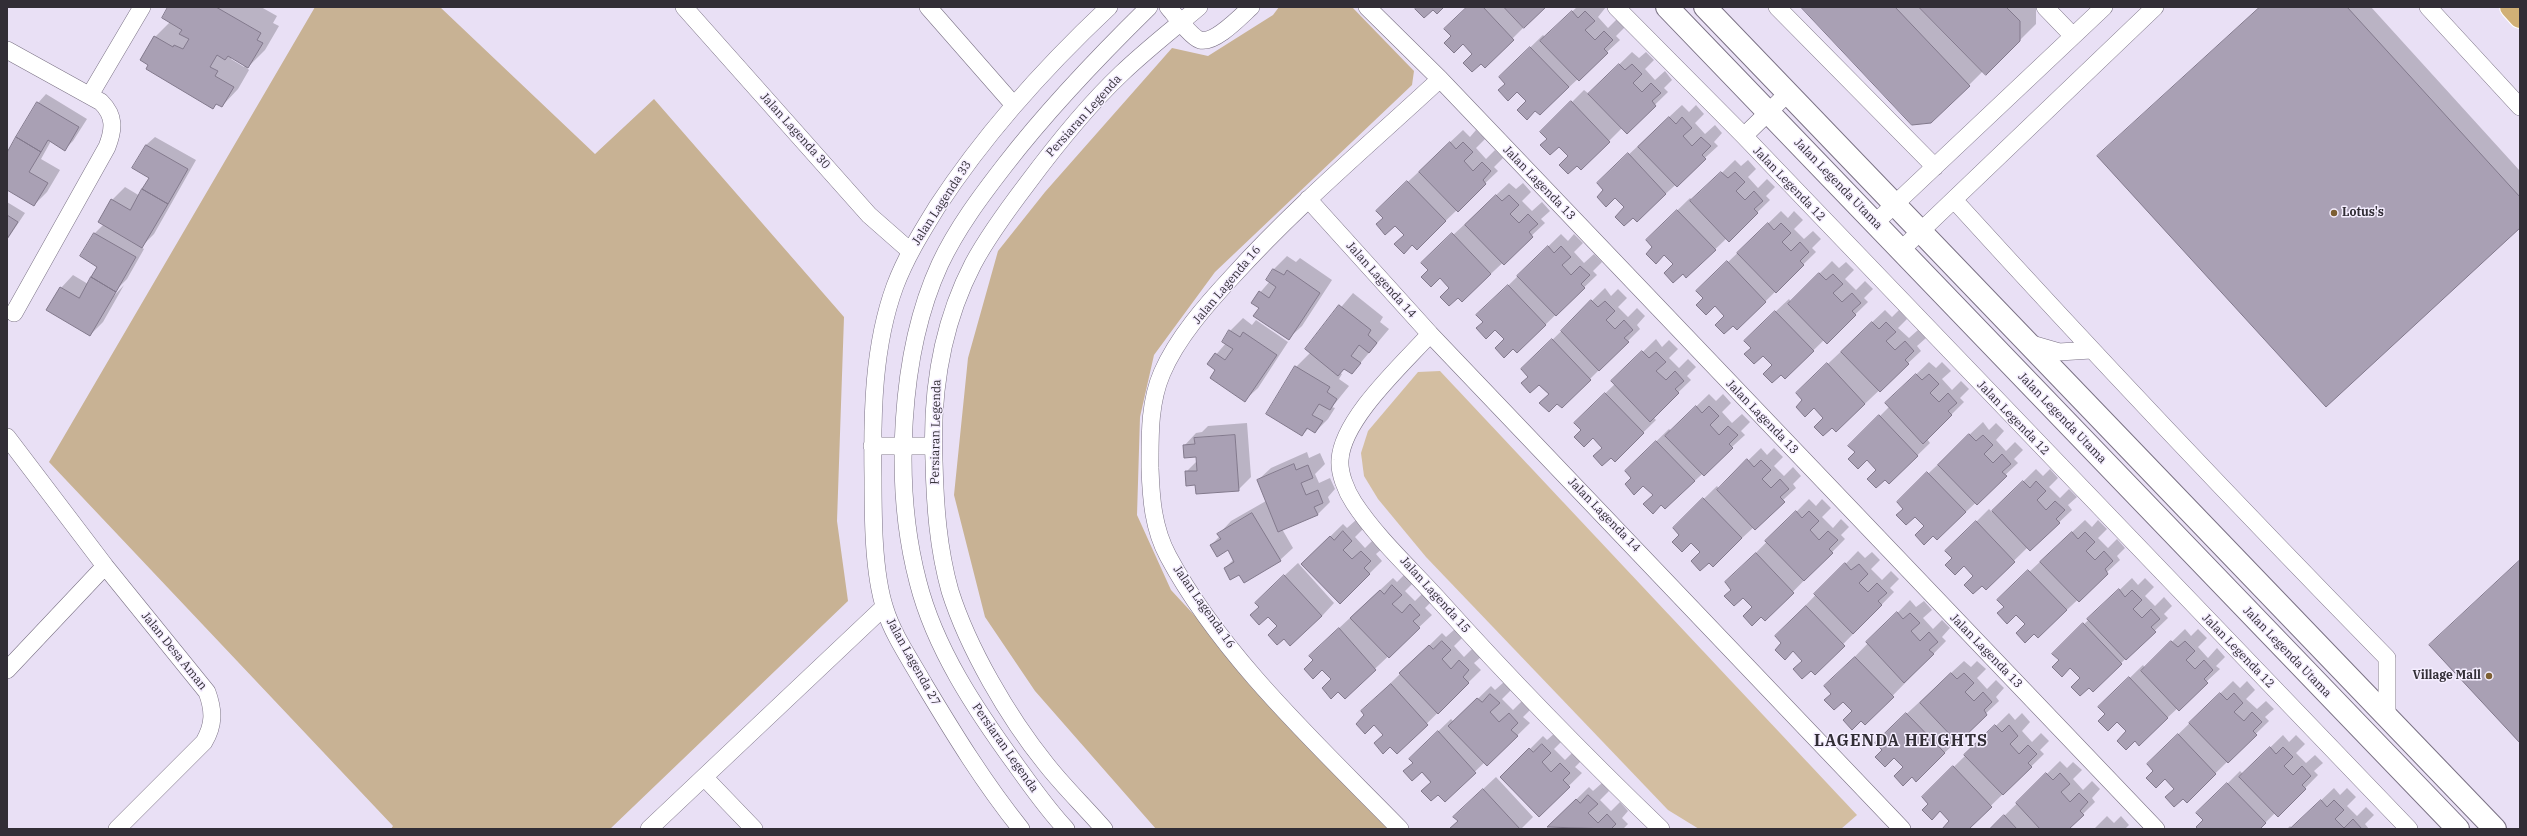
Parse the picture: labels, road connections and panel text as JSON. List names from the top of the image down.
{
  "streets": {
    "street": [
      "Persiaran Legenda",
      "Jalan Lagenda 30",
      "Jalan Lagenda 13",
      "Jalan Legenda 12",
      "Jalan Legenda Utama",
      "Jalan Lagenda 33",
      "Jalan Lagenda 14",
      "Jalan Lagenda 16",
      "Jalan Lagenda 15",
      "Jalan Desa Aman",
      "Jalan Lagenda 27"
    ]
  },
  "crossings": [
    ["Jalan Lagenda 30", "Jalan Lagenda 33"],
    ["Jalan Lagenda 13", "Jalan Lagenda 16"],
    ["Jalan Lagenda 33", "Jalan Lagenda 27"],
    ["Jalan Lagenda 14", "Jalan Lagenda 16"],
    ["Jalan Lagenda 14", "Jalan Lagenda 15"]
  ],
  "districts": ["LAGENDA HEIGHTS"],
  "places": ["Lotus's", "Village Mall"]
}
